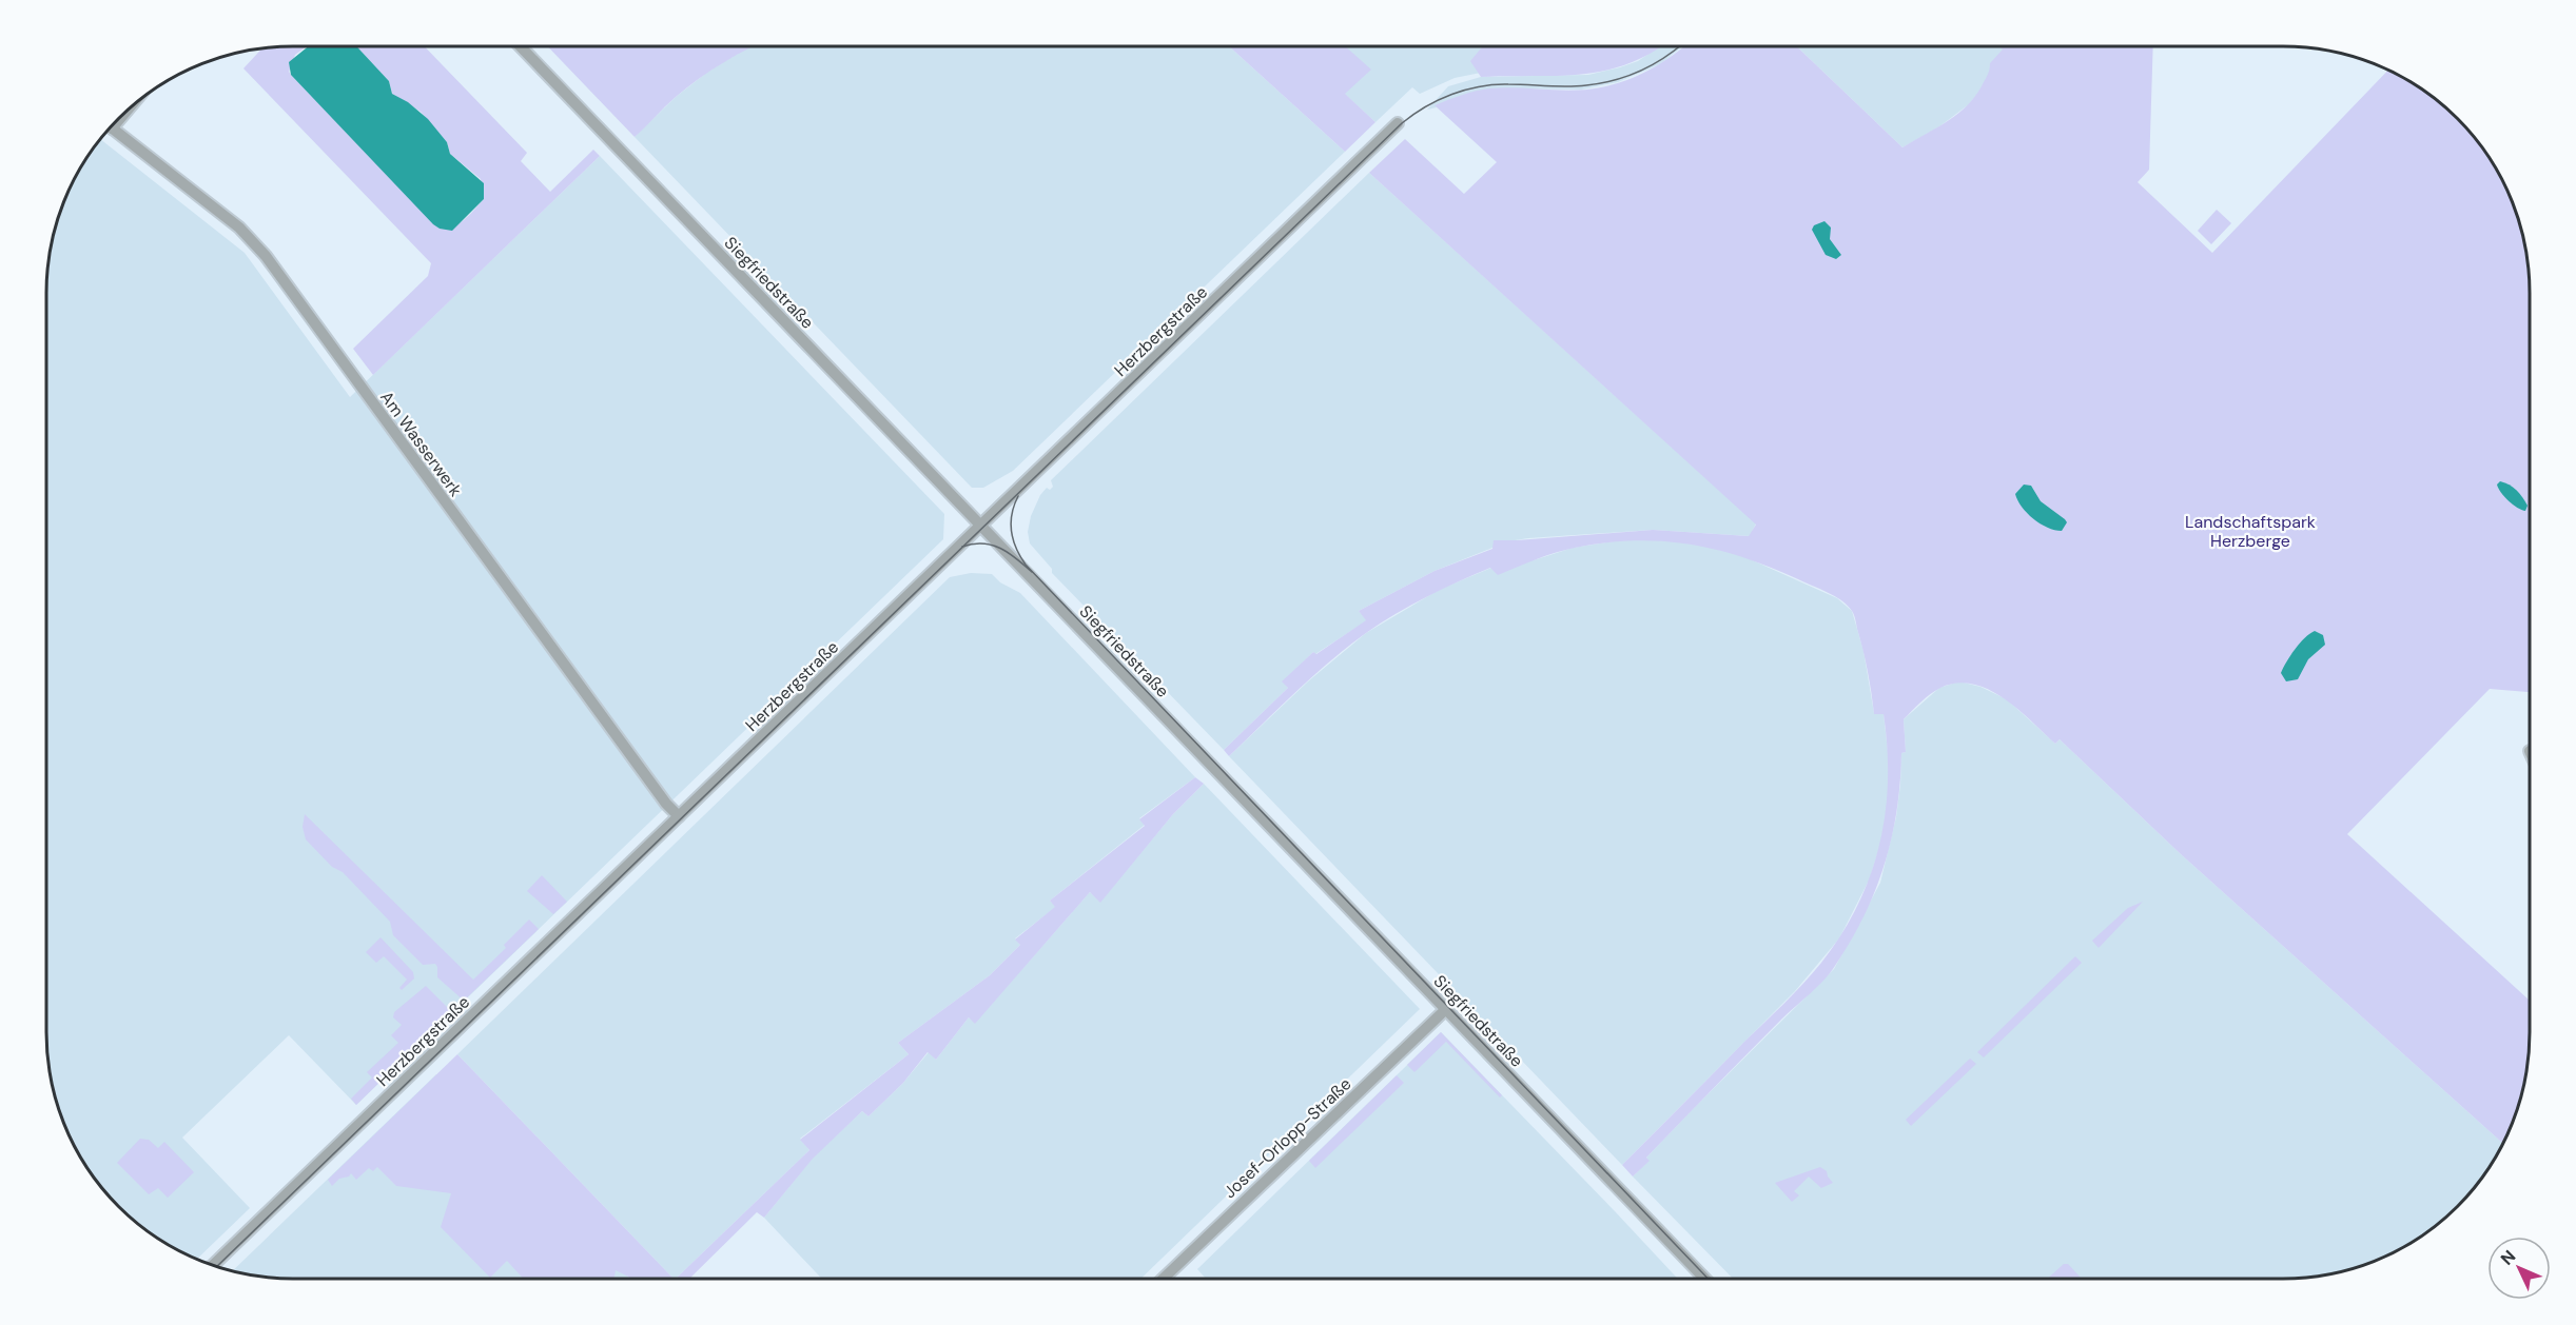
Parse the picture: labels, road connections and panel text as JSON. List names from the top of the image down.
{
  "streets": {
    "street": [
      "Siegfriedstraße",
      "Herzbergstraße",
      "Am Wasserwerk",
      "Josef-Orlopp-Straße"
    ]
  },
  "crossings": [
    ["Siegfriedstraße", "Herzbergstraße"],
    ["Siegfriedstraße", "Josef-Orlopp-Straße"],
    ["Herzbergstraße", "Am Wasserwerk"]
  ],
  "parks": ["Landschaftspark Herzberge"],
  "north": "top left"
}
